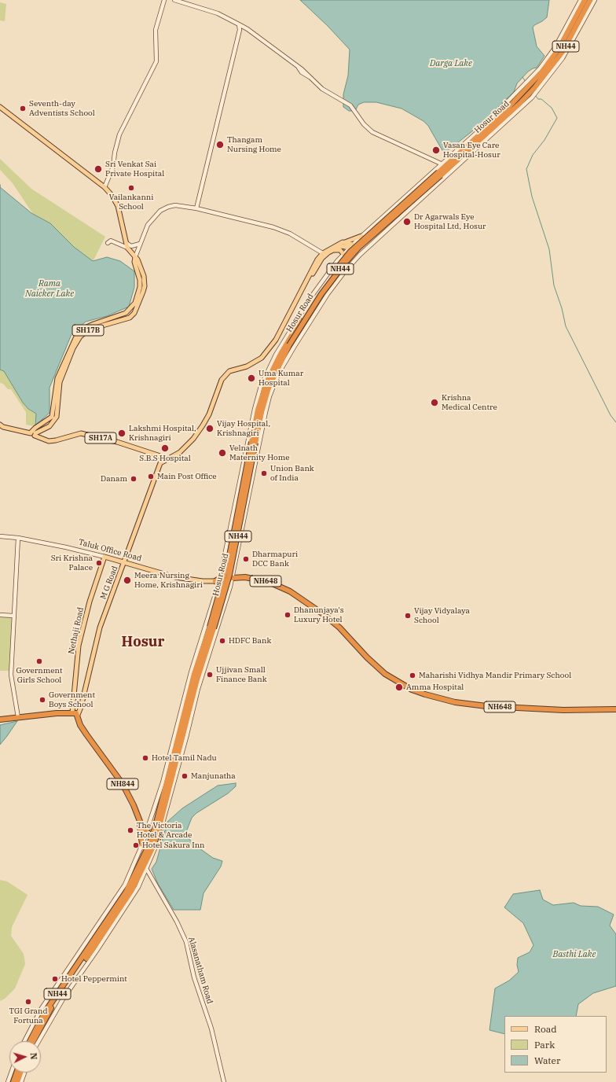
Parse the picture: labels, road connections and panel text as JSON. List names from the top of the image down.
{
  "streets": {
    "highway": [
      "NH44",
      "Hosur Road",
      "NH648",
      "NH844"
    ],
    "main road": [
      "SH17B",
      "SH17A",
      "Taluk Office Road",
      "M G Road",
      "Nethaji Road"
    ],
    "street": ["Alasanatham Road"]
  },
  "crossings": [
    ["NH44", "Hosur Road"],
    ["SH17B", "SH17A"],
    ["SH17A", "M G Road"],
    ["Taluk Office Road", "NH648"],
    ["Taluk Office Road", "M G Road"],
    ["Taluk Office Road", "Nethaji Road"],
    ["M G Road", "Nethaji Road"],
    ["M G Road", "NH844"],
    ["Nethaji Road", "NH844"]
  ],
  "districts": ["Hosur"],
  "water": ["Darga Lake", "Rama Naicker Lake", "Basthi Lake"],
  "places": [
    "Seventh-day Adventists School",
    "Thangam Nursing Home",
    "Vasan Eye Care Hospital-Hosur",
    "Sri Venkat Sai Private Hospital",
    "Vailankanni School",
    "Dr Agarwals Eye Hospital Ltd, Hosur",
    "Uma Kumar Hospital",
    "Krishna Medical Centre",
    "Vijay Hospital, Krishnagiri",
    "Lakshmi Hospital, Krishnagiri",
    "S.B.S Hospital",
    "Velnath Maternity Home",
    "Union Bank of India",
    "Main Post Office",
    "Danam",
    "Dharmapuri DCC Bank",
    "Sri Krishna Palace",
    "Meera Nursing Home, Krishnagiri",
    "Dhanunjaya's Luxury Hotel",
    "Vijay Vidyalaya School",
    "HDFC Bank",
    "Government Girls School",
    "Ujjivan Small Finance Bank",
    "Maharishi Vidhya Mandir Primary School",
    "Amma Hospital",
    "Government Boys School",
    "Hotel Tamil Nadu",
    "Manjunatha",
    "The Victoria Hotel & Arcade",
    "Hotel Sakura Inn",
    "Hotel Peppermint",
    "TGI Grand Fortuna"
  ],
  "legend": ["Road", "Park", "Water"],
  "north": "right"
}
